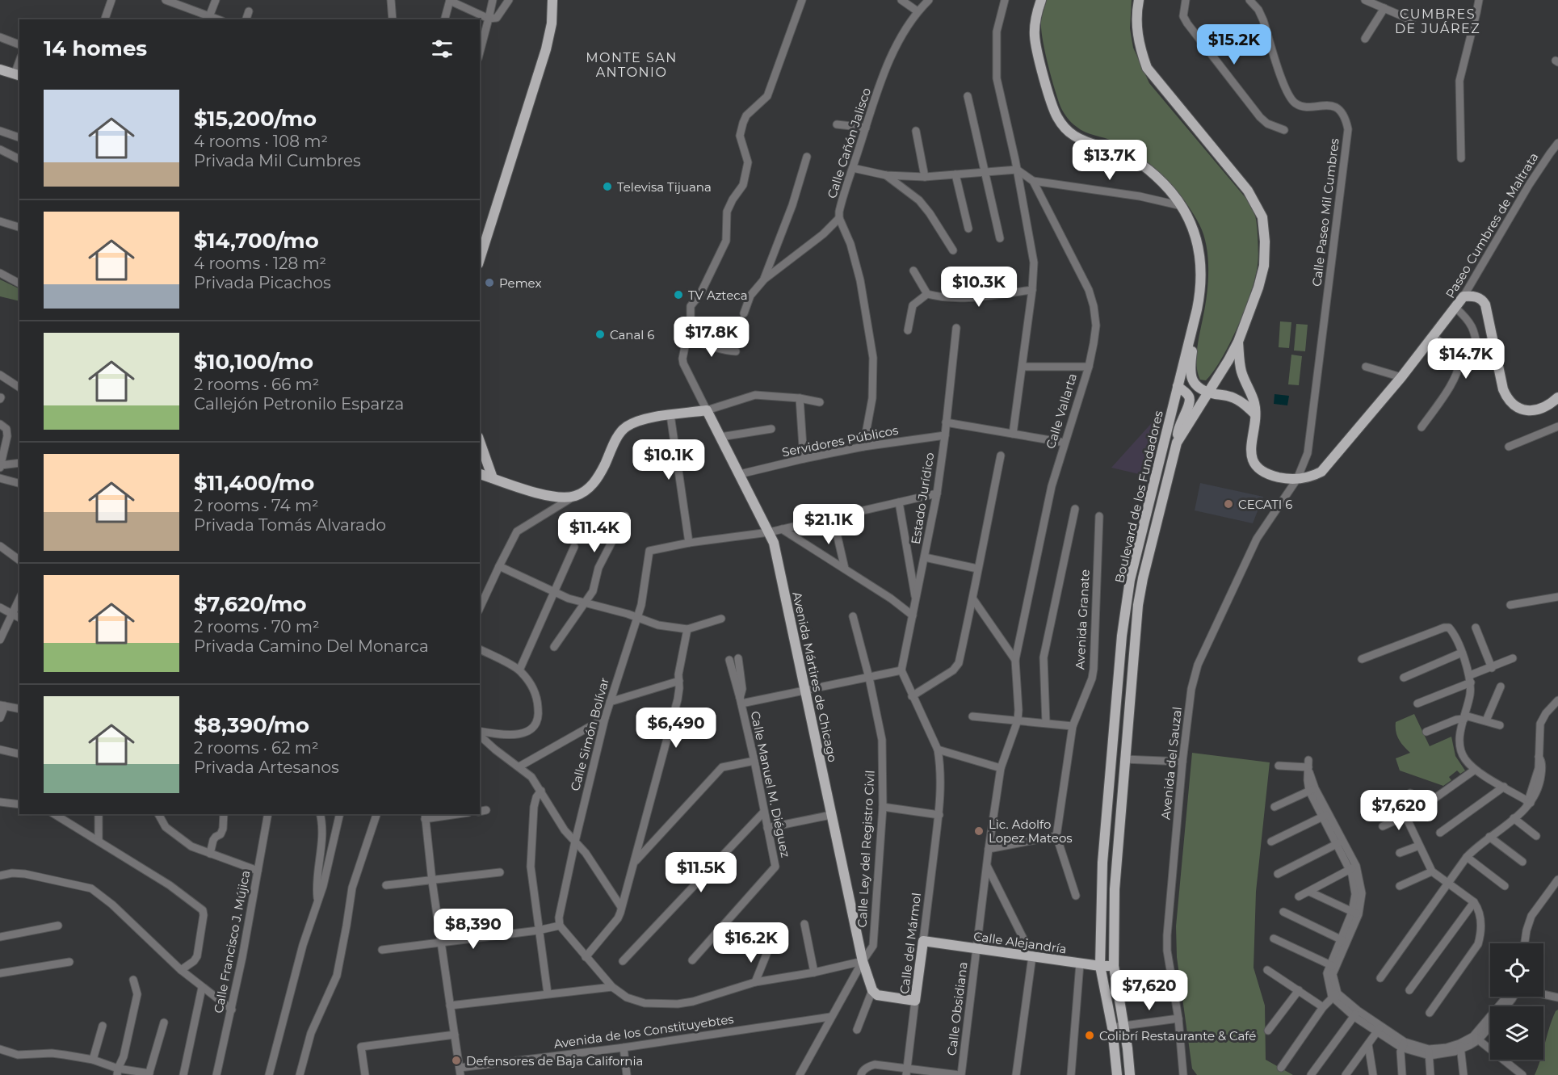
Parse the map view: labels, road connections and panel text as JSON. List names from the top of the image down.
{
  "streets": {
    "main road": [
      "Paseo Cumbres de Maltrata",
      "Boulevard de los Fundadores",
      "Avenida Mártires de Chicago",
      "Calle Alejandría",
      "Calle del Mármol"
    ],
    "street": [
      "Calle Cañón Jalisco",
      "Calle Paseo Mil Cumbres",
      "Calle Vallarta",
      "Servidores Públicos",
      "Estado Jurídico",
      "Avenida Granate",
      "Calle Simón Bolívar",
      "Avenida del Sauzal",
      "Calle Manuel M. Diéguez",
      "Calle Ley del Registro Civil",
      "Calle Francisco J. Mújica",
      "Calle Obsidiana",
      "Avenida de los Constituyebtes"
    ]
  },
  "crossings": [
    ["Calle Cañón Jalisco", "Servidores Públicos"],
    ["Calle Paseo Mil Cumbres", "Paseo Cumbres de Maltrata"],
    ["Calle Paseo Mil Cumbres", "Avenida del Sauzal"],
    ["Paseo Cumbres de Maltrata", "Boulevard de los Fundadores"],
    ["Paseo Cumbres de Maltrata", "Avenida del Sauzal"],
    ["Calle Vallarta", "Calle Obsidiana"],
    ["Servidores Públicos", "Estado Jurídico"],
    ["Servidores Públicos", "Avenida Mártires de Chicago"],
    ["Boulevard de los Fundadores", "Calle Alejandría"],
    ["Estado Jurídico", "Calle del Mármol"],
    ["Avenida Mártires de Chicago", "Calle Ley del Registro Civil"],
    ["Calle Alejandría", "Calle del Mármol"],
    ["Calle Alejandría", "Calle Obsidiana"]
  ],
  "districts": ["CUMBRES DE JUÁREZ", "MONTE SAN ANTONIO"],
  "places": [
    "Televisa Tijuana",
    "Pemex",
    "TV Azteca",
    "Canal 6",
    "CECATI 6",
    "Lic. Adolfo Lopez Mateos",
    "Colibrí Restaurante & Café",
    "Defensores de Baja California"
  ],
  "page": {
    "heading": "14 homes",
    "price": [
      "$15.2K",
      "$13.7K",
      "$10.3K",
      "$17.8K",
      "$14.7K",
      "$10.1K",
      "$21.1K",
      "$11.4K",
      "$6,490",
      "$7,620",
      "$11.5K",
      "$8,390",
      "$16.2K",
      "$7,620"
    ],
    "list": [
      {
        "name": "$15,200/mo",
        "note": "4 rooms · 108 m² · Privada Mil Cumbres"
      },
      {
        "name": "$14,700/mo",
        "note": "4 rooms · 128 m² · Privada Picachos"
      },
      {
        "name": "$10,100/mo",
        "note": "2 rooms · 66 m² · Callejón Petronilo Esparza"
      },
      {
        "name": "$11,400/mo",
        "note": "2 rooms · 74 m² · Privada Tomás Alvarado"
      },
      {
        "name": "$7,620/mo",
        "note": "2 rooms · 70 m² · Privada Camino Del Monarca"
      },
      {
        "name": "$8,390/mo",
        "note": "2 rooms · 62 m² · Privada Artesanos"
      }
    ]
  }
}
